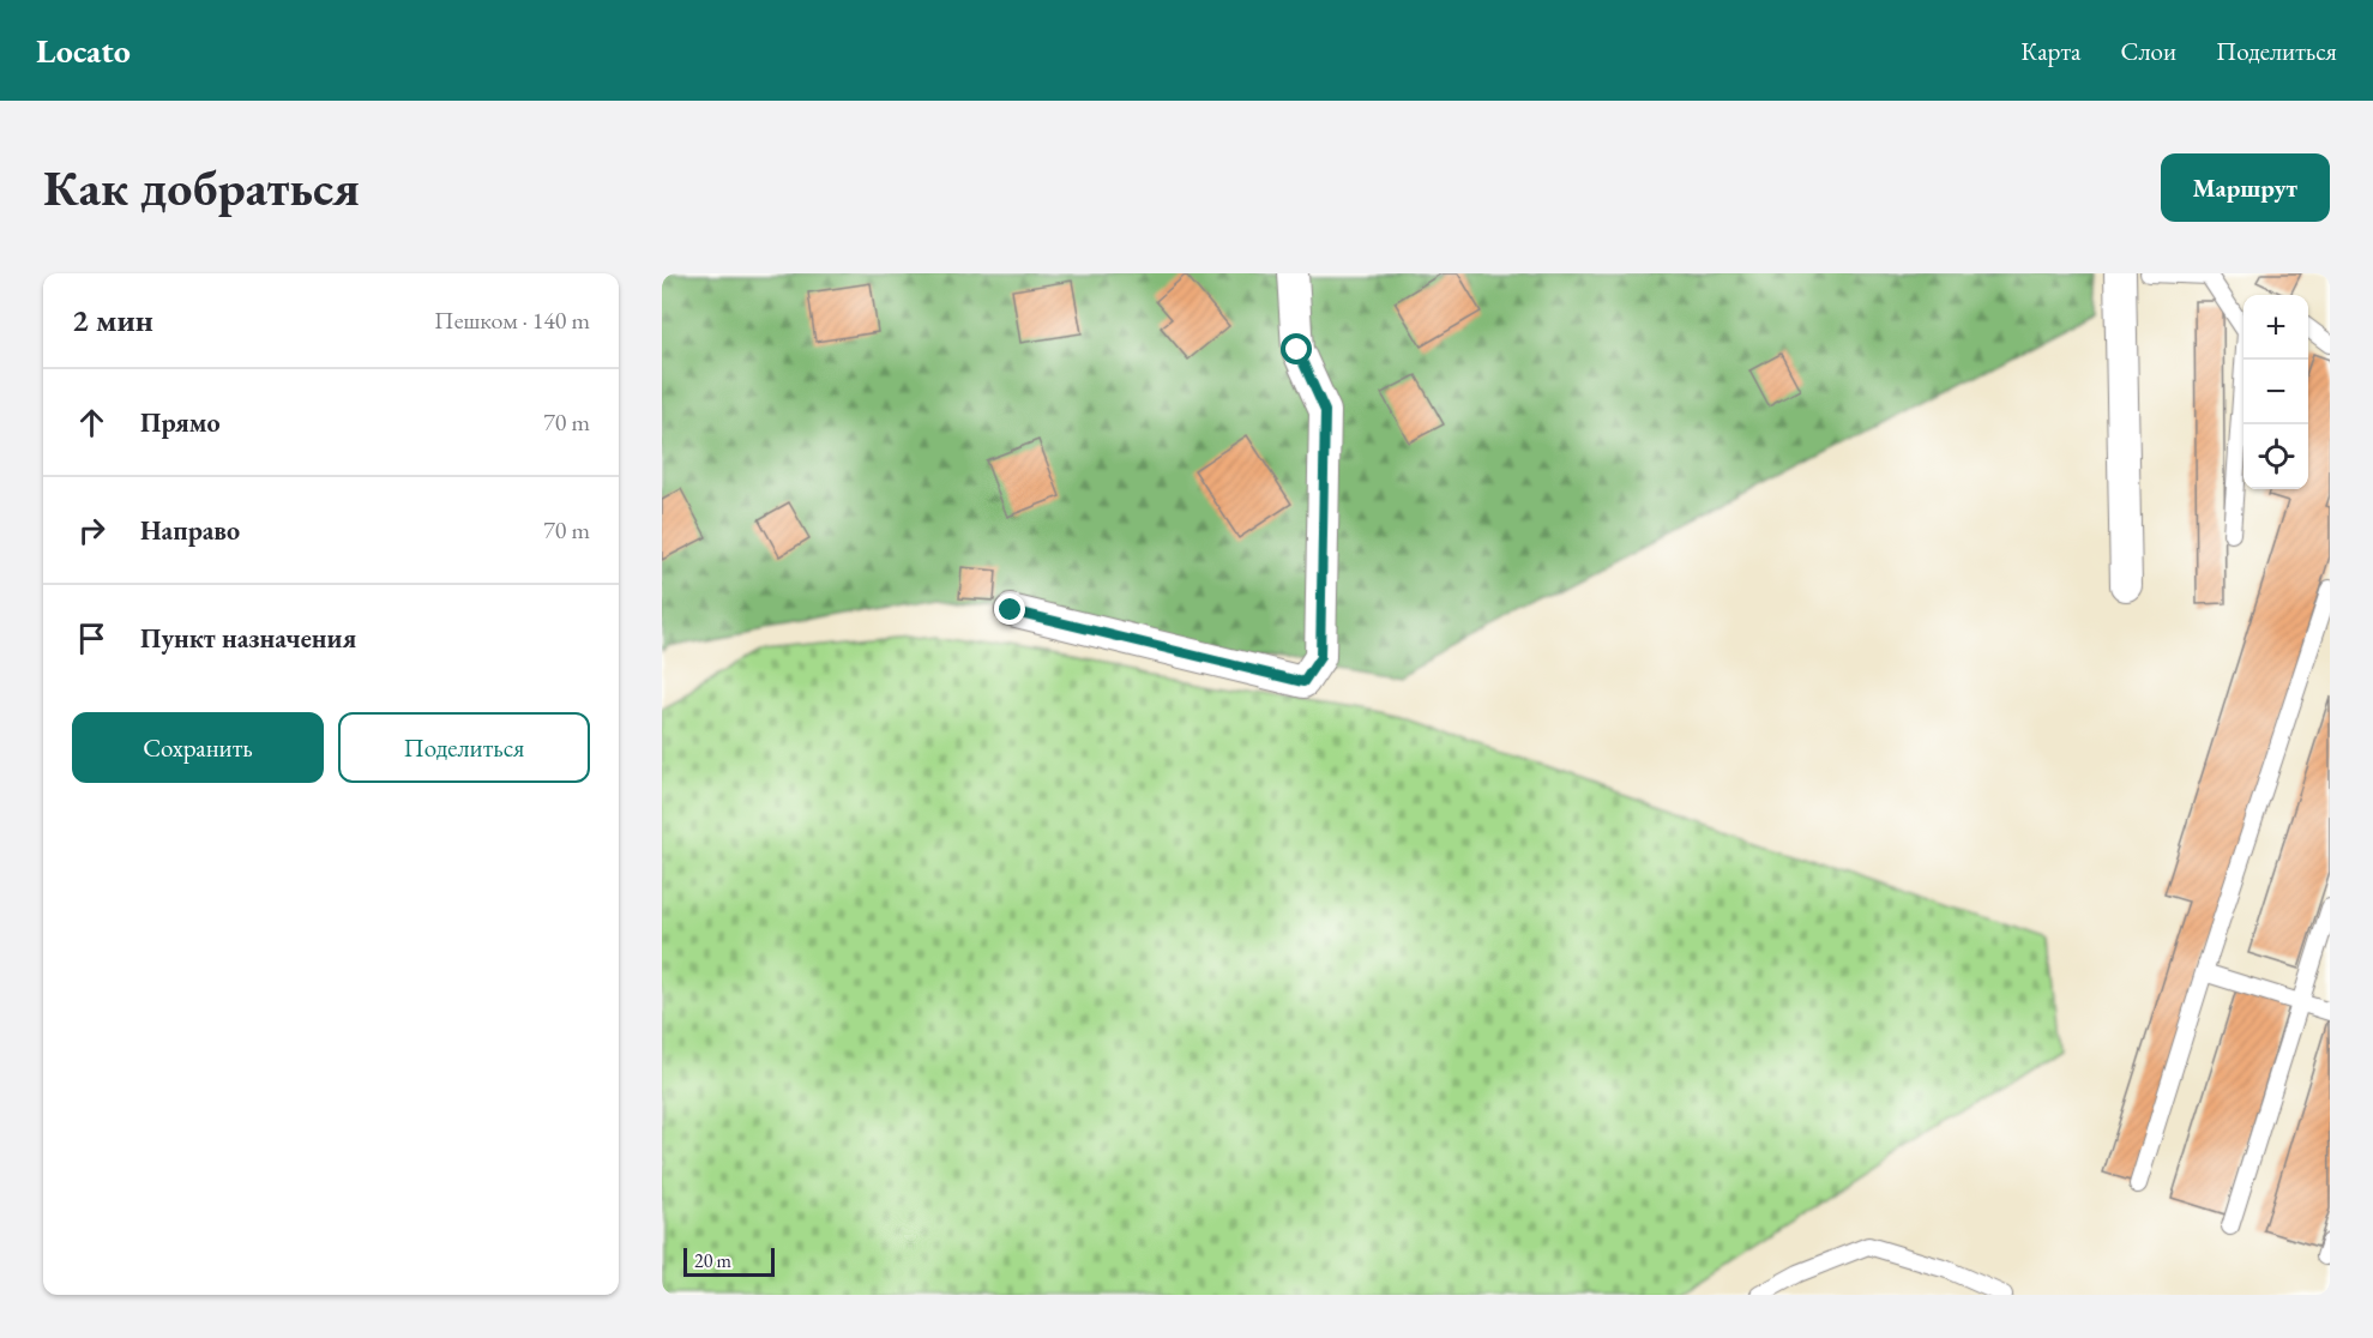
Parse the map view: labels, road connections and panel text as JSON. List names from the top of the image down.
{
  "scale_bar": "20 m",
  "page": {
    "header": "Locato",
    "nav": ["Карта", "Слои", "Поделиться"],
    "buttons": [
      "Маршрут",
      ["Сохранить", "Поделиться"]
    ],
    "title": "Как добраться",
    "heading": ["2 мин", "Пешком · 140 m"],
    "map_buttons": ["+", "−"],
    "list": [
      ["Прямо", "70 m"],
      ["Направо", "70 m"],
      "Пункт назначения"
    ],
    "scale": "20 m"
  }
}
